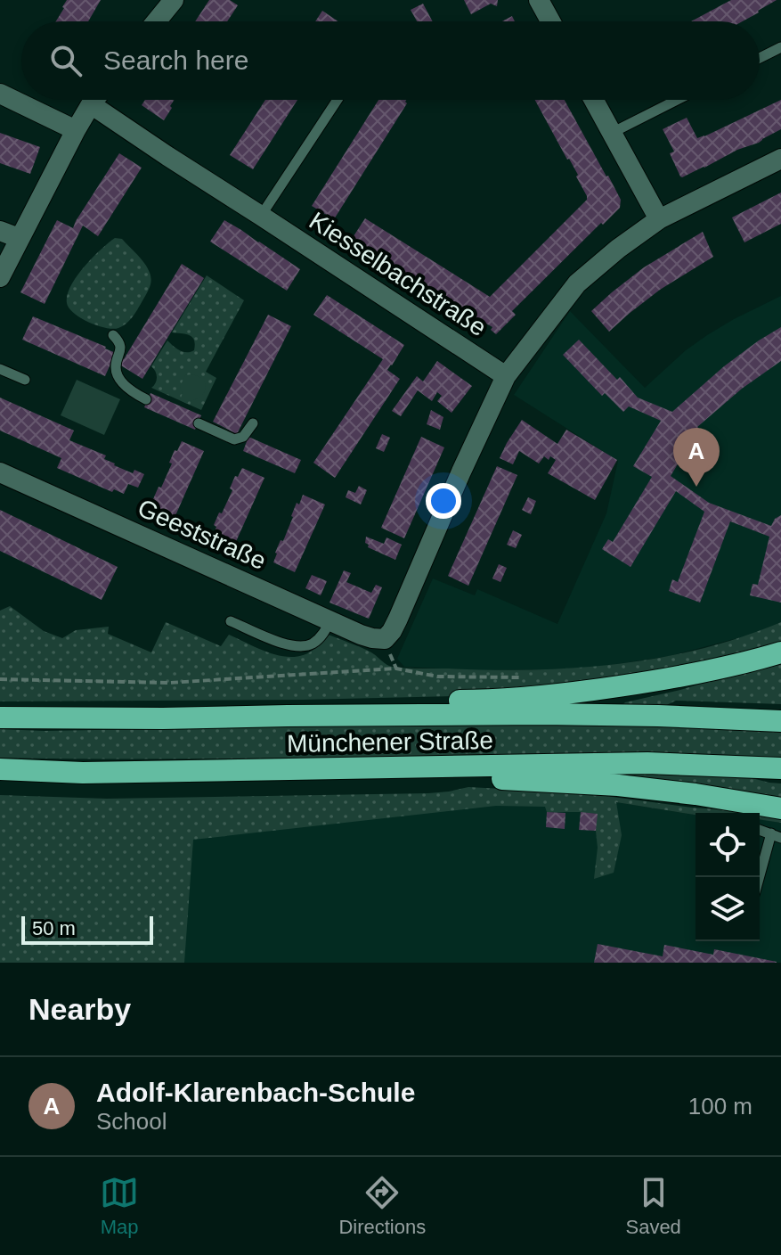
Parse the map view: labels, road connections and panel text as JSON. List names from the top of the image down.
{
  "streets": {
    "highway": ["Münchener Straße"],
    "street": ["Kiesselbachstraße", "Geeststraße"]
  },
  "crossings": [
    ["Kiesselbachstraße", "Geeststraße"]
  ],
  "scale_bar": "50 m",
  "page": {
    "search": "Search here",
    "pins": "A",
    "scale": "50 m",
    "heading": "Nearby",
    "list": [
      {
        "mark": "A",
        "name": "Adolf-Klarenbach-Schule",
        "note": "School",
        "value": "100 m"
      }
    ],
    "nav": ["Map", "Directions", "Saved"]
  }
}
